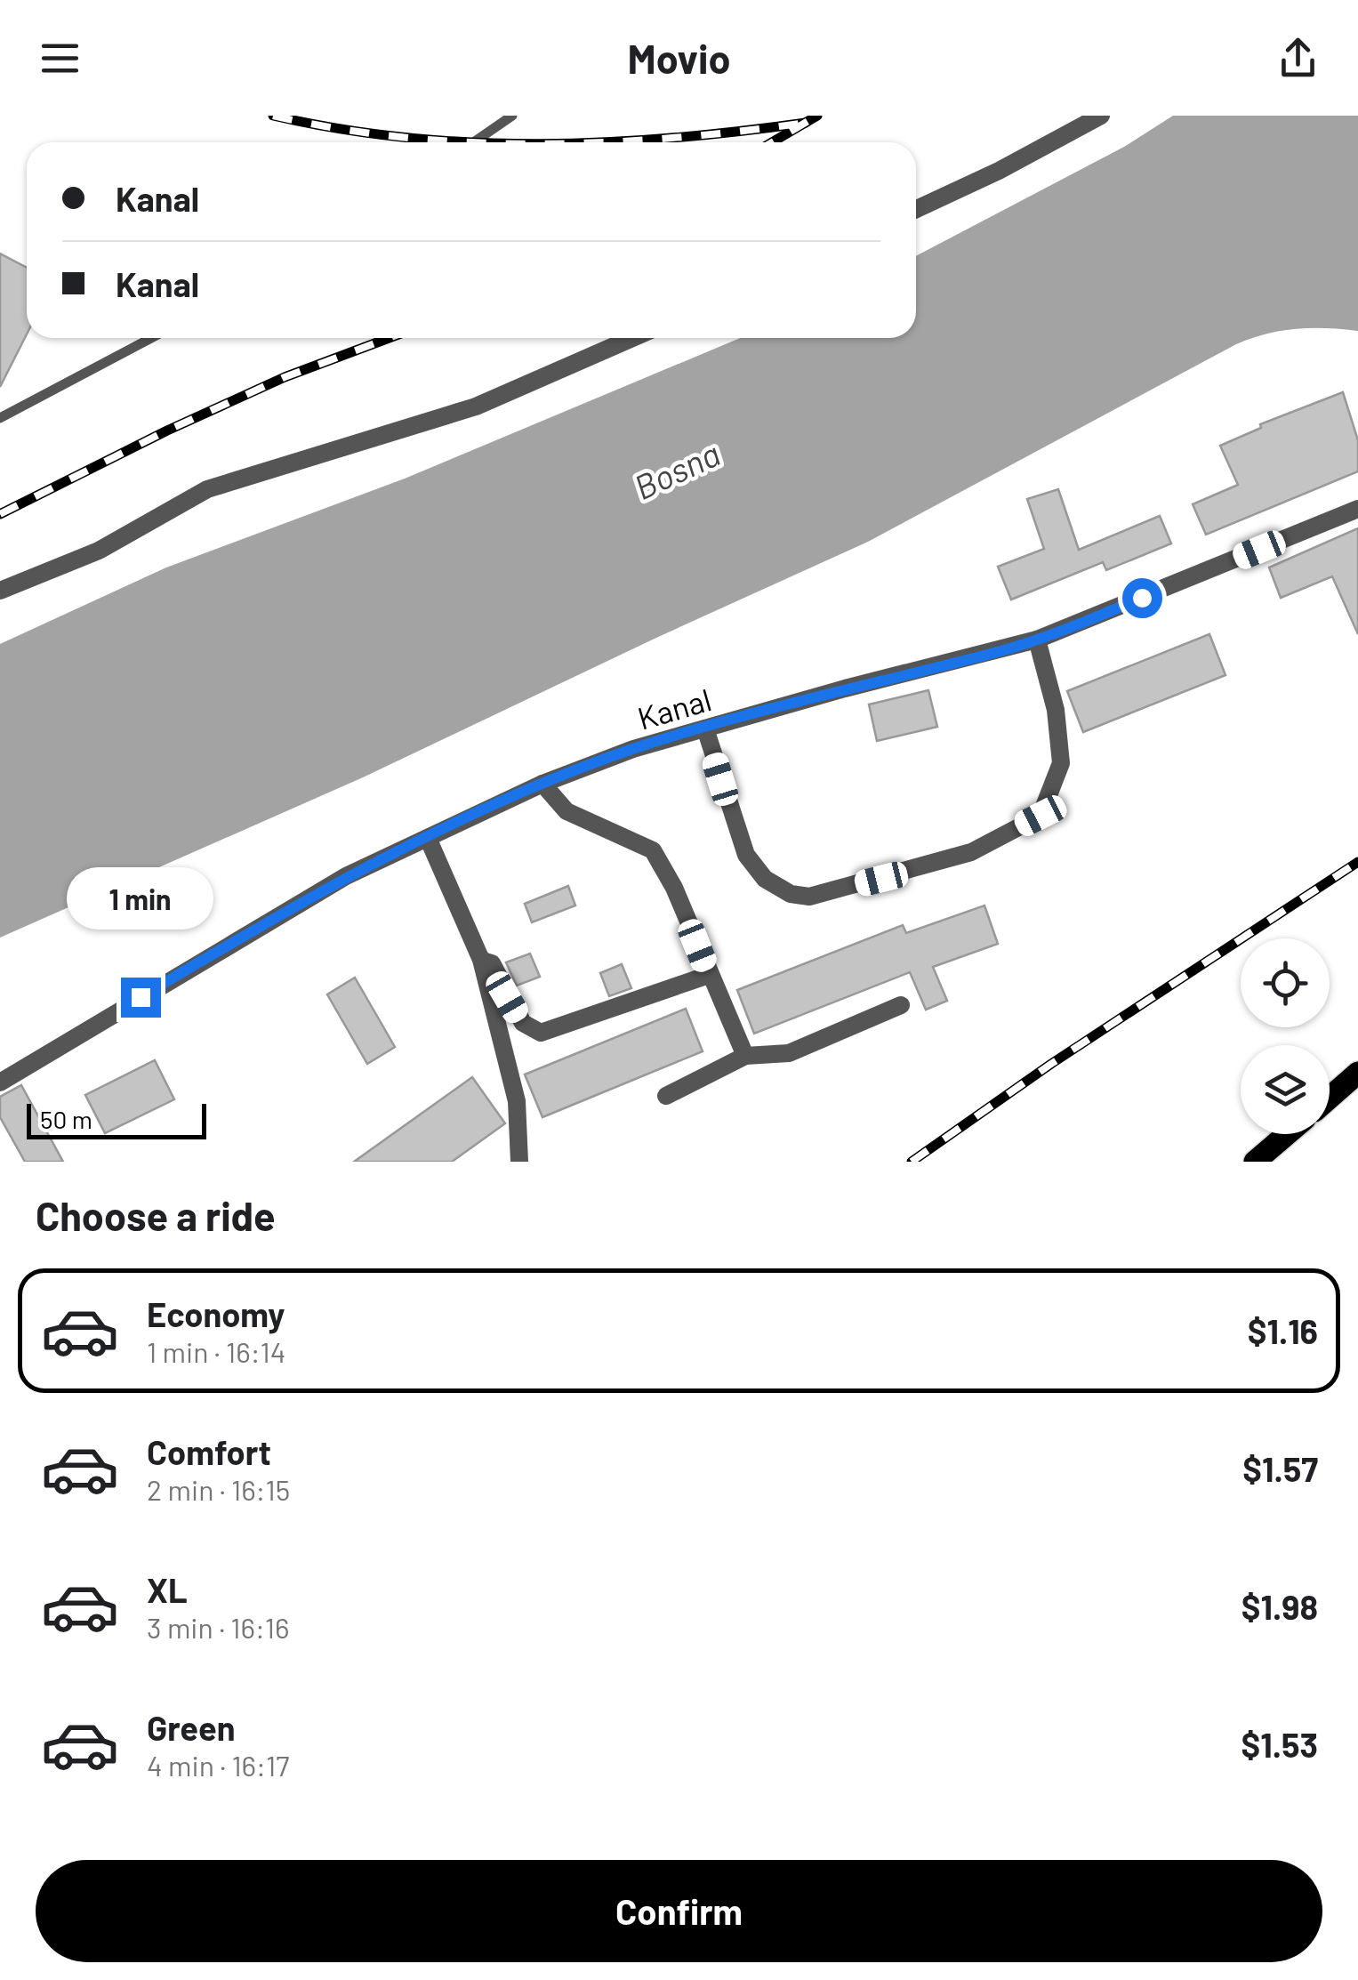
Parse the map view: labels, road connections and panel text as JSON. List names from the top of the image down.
{
  "streets": {
    "street": ["Kanal"]
  },
  "water": ["Bosna"],
  "scale_bar": "50 m",
  "page": {
    "header": "Movio",
    "banner": ["Kanal", "Kanal"],
    "bubble": "1 min",
    "scale": "50 m",
    "heading": "Choose a ride",
    "list": [
      {
        "name": "Economy",
        "note": "1 min · 16:14",
        "value": "$1.16"
      },
      {
        "name": "Comfort",
        "note": "2 min · 16:15",
        "value": "$1.57"
      },
      {
        "name": "XL",
        "note": "3 min · 16:16",
        "value": "$1.98"
      },
      {
        "name": "Green",
        "note": "4 min · 16:17",
        "value": "$1.53"
      }
    ],
    "buttons": "Confirm"
  }
}
